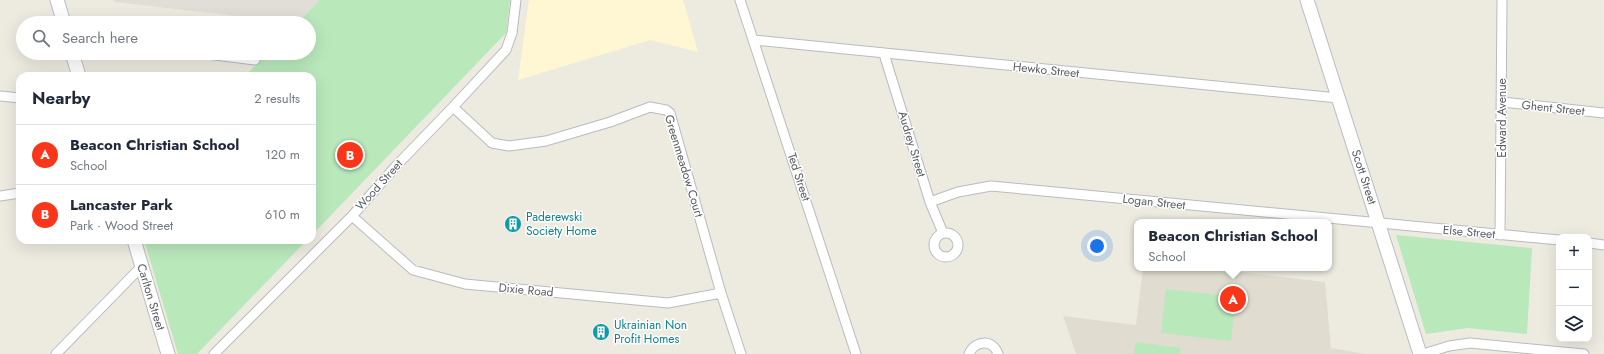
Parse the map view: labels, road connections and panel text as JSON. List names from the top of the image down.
{
  "streets": {
    "main road": ["Scott Street", "Carlton Street"],
    "street": [
      "Hewko Street",
      "Ghent Street",
      "Edward Avenue",
      "Audrey Street",
      "Greenmeadow Court",
      "Ted Street",
      "Wood Street",
      "Logan Street",
      "Else Street",
      "Dixie Road"
    ]
  },
  "crossings": [
    ["Hewko Street", "Audrey Street"],
    ["Hewko Street", "Ted Street"],
    ["Hewko Street", "Scott Street"],
    ["Ghent Street", "Edward Avenue"],
    ["Edward Avenue", "Else Street"],
    ["Audrey Street", "Logan Street"],
    ["Greenmeadow Court", "Wood Street"],
    ["Greenmeadow Court", "Dixie Road"],
    ["Scott Street", "Logan Street"],
    ["Scott Street", "Else Street"],
    ["Wood Street", "Dixie Road"],
    ["Logan Street", "Else Street"]
  ],
  "places": {
    "building": ["Paderewski Society Home", "Ukrainian Non Profit Homes"]
  },
  "page": {
    "search": "Search here",
    "heading": ["Nearby", "2 results"],
    "list": [
      {
        "mark": "A",
        "name": "Beacon Christian School",
        "note": "School",
        "value": "120 m"
      },
      {
        "mark": "B",
        "name": "Lancaster Park",
        "note": "Park · Wood Street",
        "value": "610 m"
      }
    ],
    "pins": ["B", "A"],
    "popup": ["Beacon Christian School", "School"],
    "map_buttons": ["+", "−"]
  }
}
